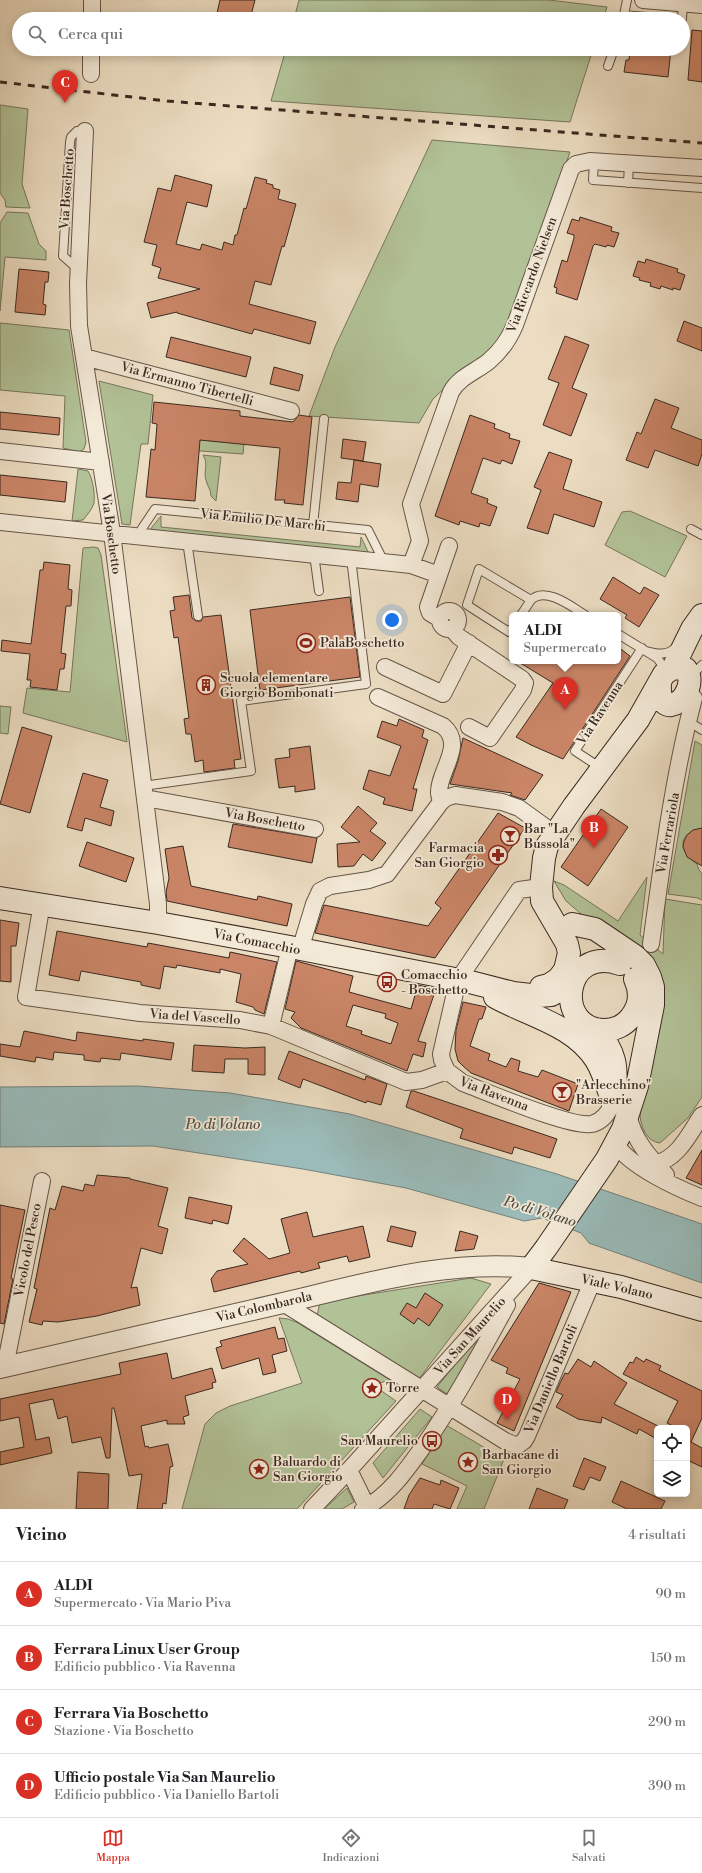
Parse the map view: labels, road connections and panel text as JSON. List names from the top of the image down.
{
  "streets": {
    "main road": [
      "Via Ravenna",
      "Via Comacchio",
      "Viale Volano",
      "Via San Maurelio"
    ],
    "street": [
      "Via Boschetto",
      "Via Riccardo Nielsen",
      "Via Ermanno Tibertelli",
      "Via Ferrariola",
      "Via del Vascello",
      "Vicolo del Pesco",
      "Via Colombarola",
      "Via Daniello Bartoli"
    ],
    "lane": ["Via Emilio De Marchi"]
  },
  "crossings": [
    ["Via Boschetto", "Via Ermanno Tibertelli"],
    ["Via Boschetto", "Via Comacchio"],
    ["Via Ravenna", "Via Ferrariola"],
    ["Via Ravenna", "Via Comacchio"],
    ["Via Ravenna", "Via del Vascello"],
    ["Via Comacchio", "Via del Vascello"],
    ["Vicolo del Pesco", "Via Colombarola"],
    ["Viale Volano", "Via Colombarola"],
    ["Viale Volano", "Via San Maurelio"],
    ["Viale Volano", "Via Daniello Bartoli"],
    ["Via Colombarola", "Via San Maurelio"],
    ["Via San Maurelio", "Via Daniello Bartoli"]
  ],
  "water": ["Po di Volano"],
  "places": {
    "sports": ["PalaBoschetto"],
    "building": ["Scuola elementare Giorgio Bombonati"],
    "bar": ["Bar \"La Bussola\"", "\"Arlecchino\" Brasserie"],
    "pharmacy": ["Farmacia San Giorgio"],
    "bus stop": ["Comacchio - Boschetto", "San Maurelio"],
    "place": ["Torre", "Barbacane di San Giorgio", "Baluardo di San Giorgio"]
  },
  "page": {
    "search": "Cerca qui",
    "pins": [
      "C",
      "A",
      "B",
      "D"
    ],
    "popup": ["ALDI", "Supermercato"],
    "heading": ["Vicino", "4 risultati"],
    "list": [
      {
        "mark": "A",
        "name": "ALDI",
        "note": "Supermercato · Via Mario Piva",
        "value": "90 m"
      },
      {
        "mark": "B",
        "name": "Ferrara Linux User Group",
        "note": "Edificio pubblico · Via Ravenna",
        "value": "150 m"
      },
      {
        "mark": "C",
        "name": "Ferrara Via Boschetto",
        "note": "Stazione · Via Boschetto",
        "value": "290 m"
      },
      {
        "mark": "D",
        "name": "Ufficio postale Via San Maurelio",
        "note": "Edificio pubblico · Via Daniello Bartoli",
        "value": "390 m"
      }
    ],
    "nav": ["Mappa", "Indicazioni", "Salvati"]
  }
}
